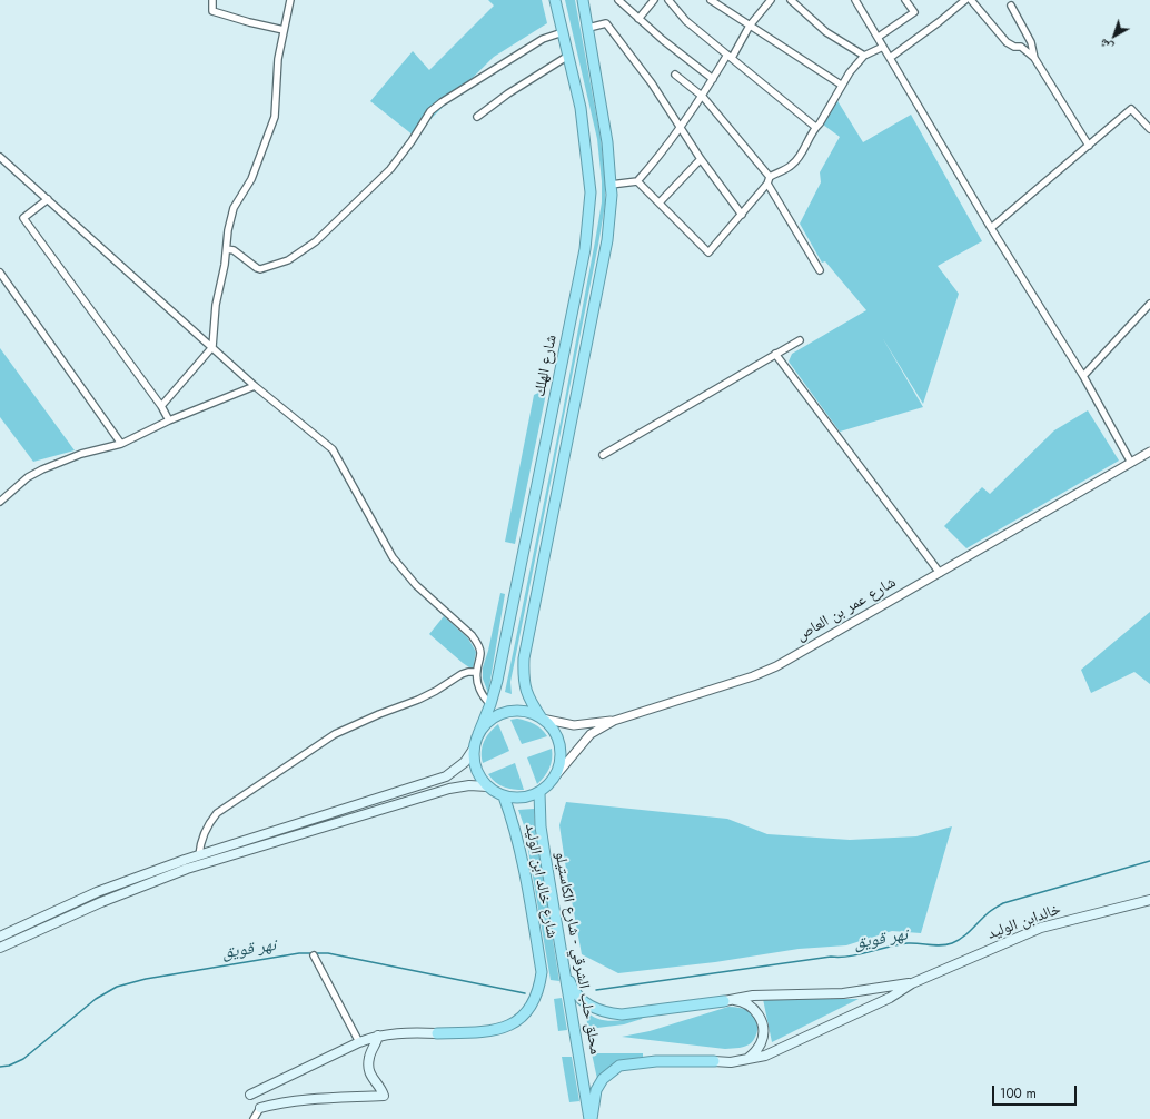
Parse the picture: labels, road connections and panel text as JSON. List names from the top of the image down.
{
  "streets": {
    "highway": ["شارع الهلك", "شارع خالد ابن الوليد", "محلق حلب الشرقي - شارع الكاستيلو"],
    "main road": ["خالدابن الوليد"],
    "street": ["شارع عمر بن العاص"]
  },
  "crossings": [
    ["شارع الهلك", "شارع عمر بن العاص"],
    ["شارع الهلك", "شارع خالد ابن الوليد"],
    ["شارع الهلك", "محلق حلب الشرقي - شارع الكاستيلو"],
    ["شارع عمر بن العاص", "شارع خالد ابن الوليد"],
    ["شارع عمر بن العاص", "محلق حلب الشرقي - شارع الكاستيلو"],
    ["شارع خالد ابن الوليد", "محلق حلب الشرقي - شارع الكاستيلو"]
  ],
  "water": ["نهر قويق"],
  "scale_bar": "100 m",
  "north": "bottom left"
}
